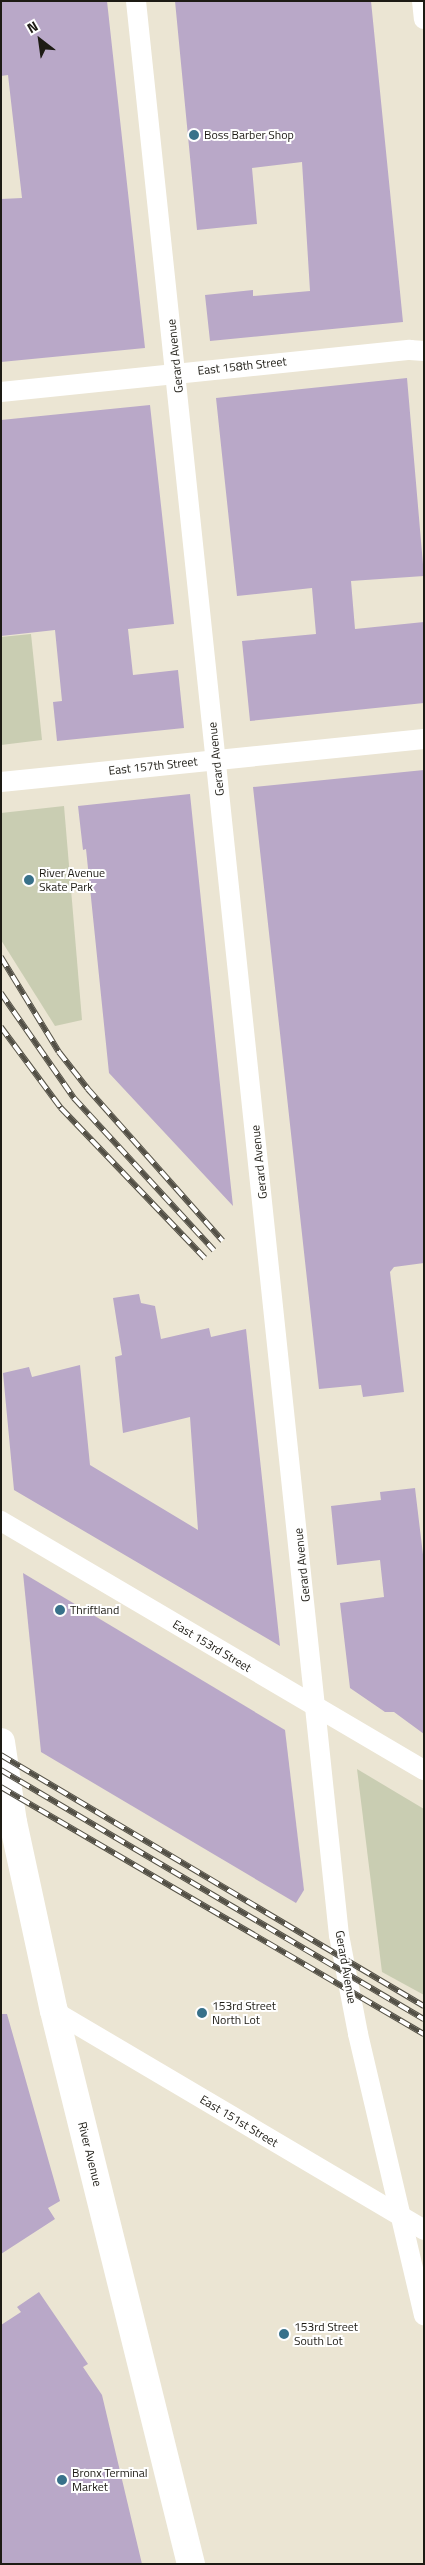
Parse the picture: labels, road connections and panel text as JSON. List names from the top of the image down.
{
  "streets": {
    "main road": ["River Avenue"],
    "street": [
      "Gerard Avenue",
      "East 158th Street",
      "East 157th Street",
      "East 153rd Street",
      "East 151st Street"
    ]
  },
  "crossings": [
    ["Gerard Avenue", "East 158th Street"],
    ["Gerard Avenue", "East 157th Street"],
    ["Gerard Avenue", "East 153rd Street"],
    ["Gerard Avenue", "East 151st Street"],
    ["East 151st Street", "River Avenue"]
  ],
  "places": [
    "Boss Barber Shop",
    "River Avenue Skate Park",
    "Thriftland",
    "153rd Street North Lot",
    "153rd Street South Lot",
    "Bronx Terminal Market"
  ],
  "north": "top left"
}
